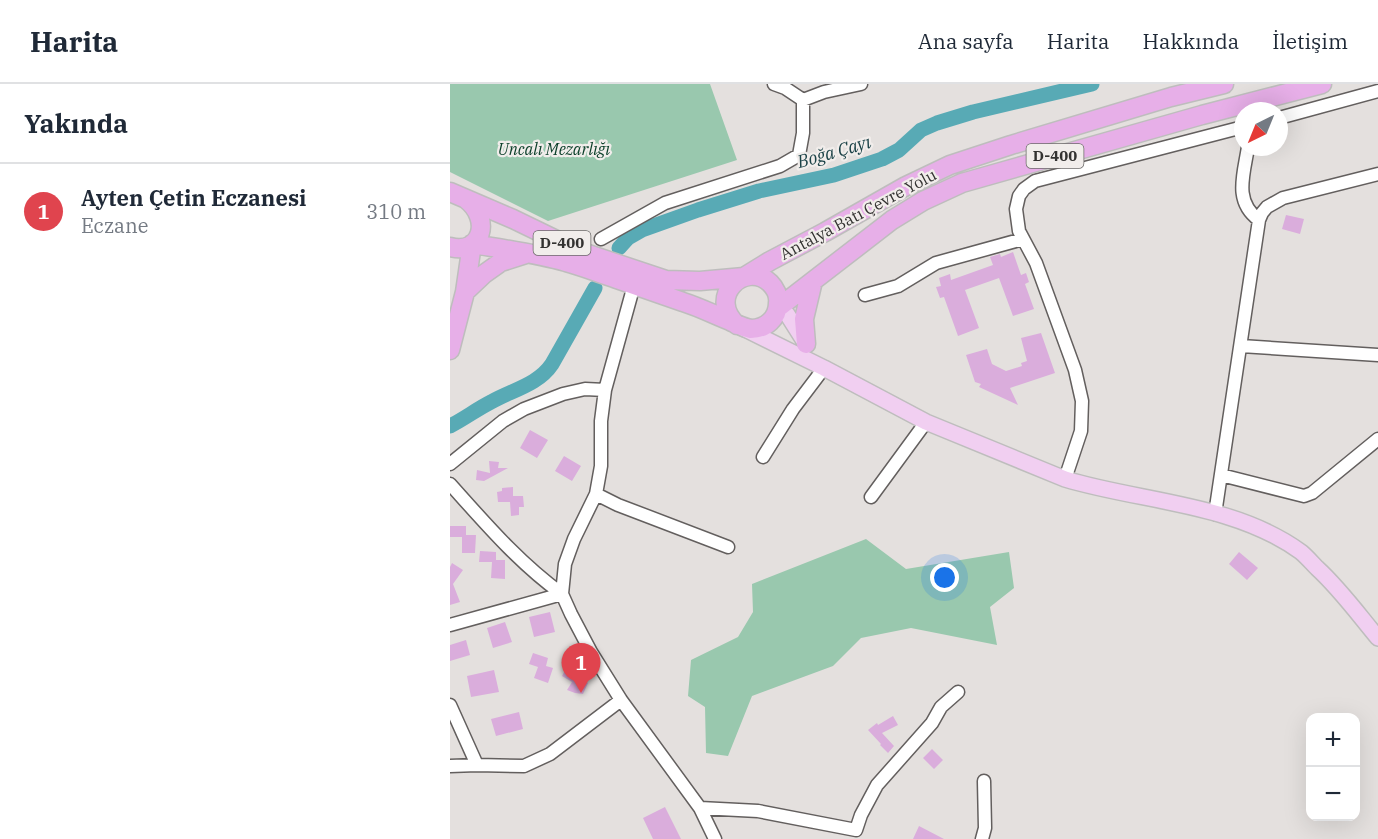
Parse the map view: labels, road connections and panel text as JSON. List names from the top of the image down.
{
  "streets": {
    "highway": ["D-400", "Antalya Batı Çevre Yolu"]
  },
  "crossings": [
    ["D-400", "Antalya Batı Çevre Yolu"]
  ],
  "water": ["Boğa Çayı"],
  "parks": ["Uncalı Mezarlığı"],
  "north": "bottom left",
  "page": {
    "header": "Harita",
    "nav": [
      "Ana sayfa",
      "Harita",
      "Hakkında",
      "İletişim"
    ],
    "heading": "Yakında",
    "list": [
      {
        "mark": "1",
        "name": "Ayten Çetin Eczanesi",
        "note": "Eczane",
        "value": "310 m"
      }
    ],
    "pins": "1",
    "map_buttons": ["+", "−"]
  }
}
